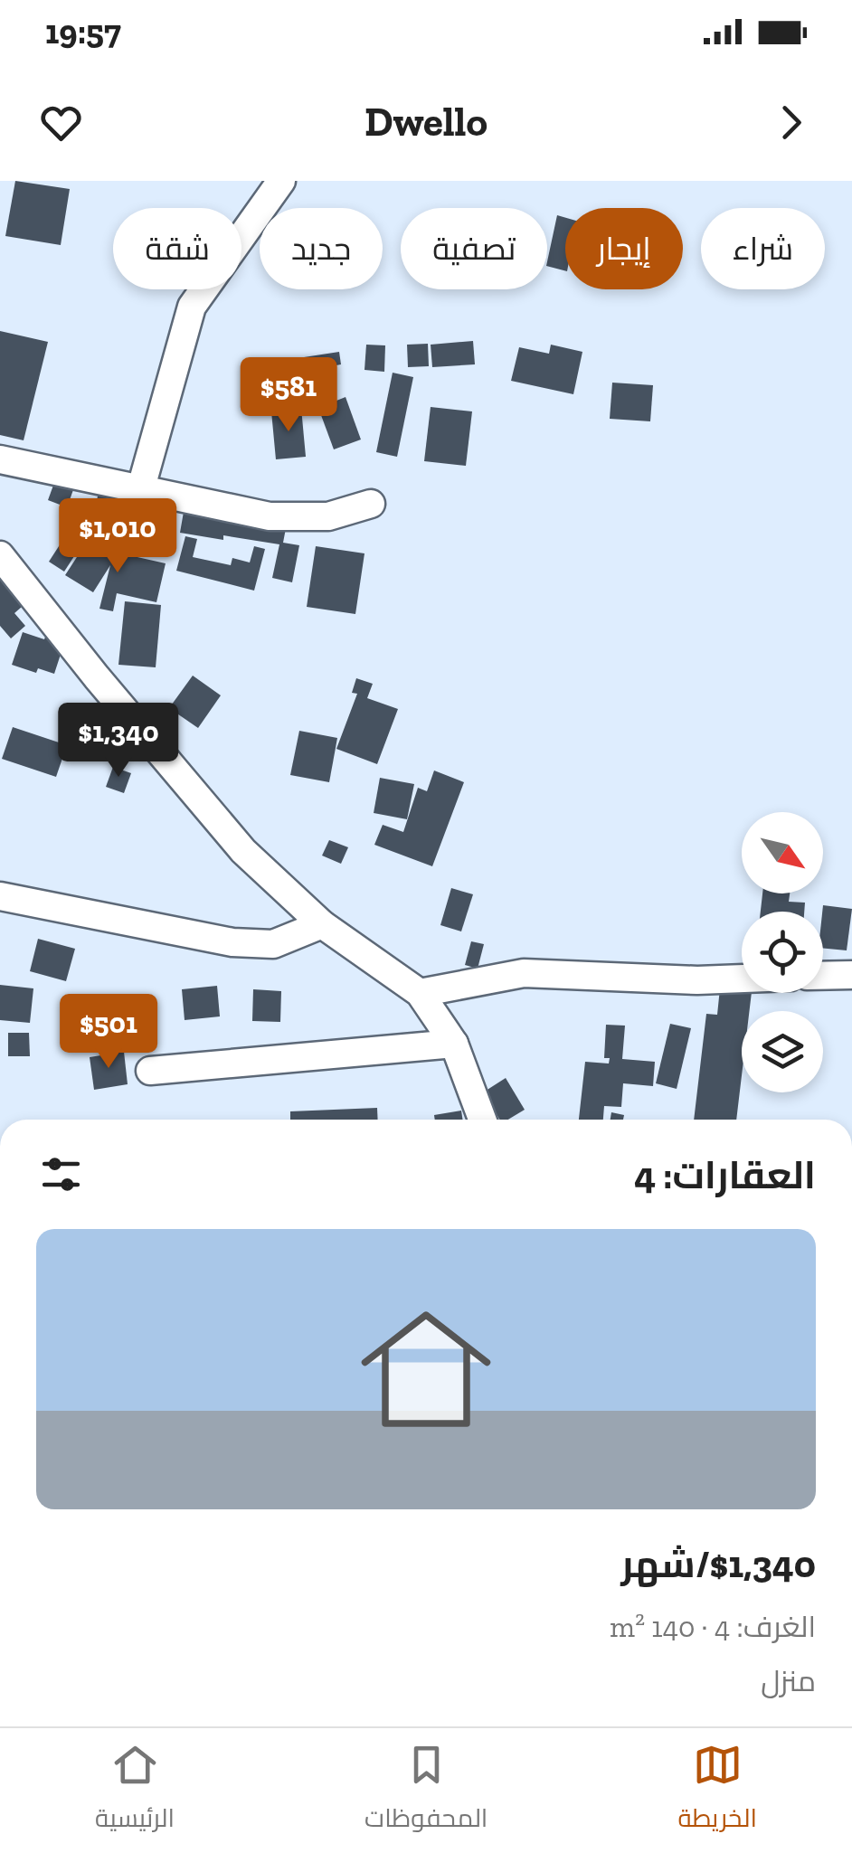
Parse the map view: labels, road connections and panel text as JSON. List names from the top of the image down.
{
  "north": "bottom right",
  "page": {
    "status": "19:57",
    "header": "Dwello",
    "chip": [
      "شراء",
      "إيجار",
      "تصفية",
      "جديد",
      "شقة"
    ],
    "price": [
      "$581",
      "$1,010",
      "$1,340",
      "$501"
    ],
    "heading": "العقارات: 4",
    "list": [
      {
        "name": "$1,340/شهر",
        "note": "الغرف: 4 · 140 m² · منزل"
      }
    ],
    "tabs": ["الخريطة", "المحفوظات", "الرئيسية"]
  }
}
